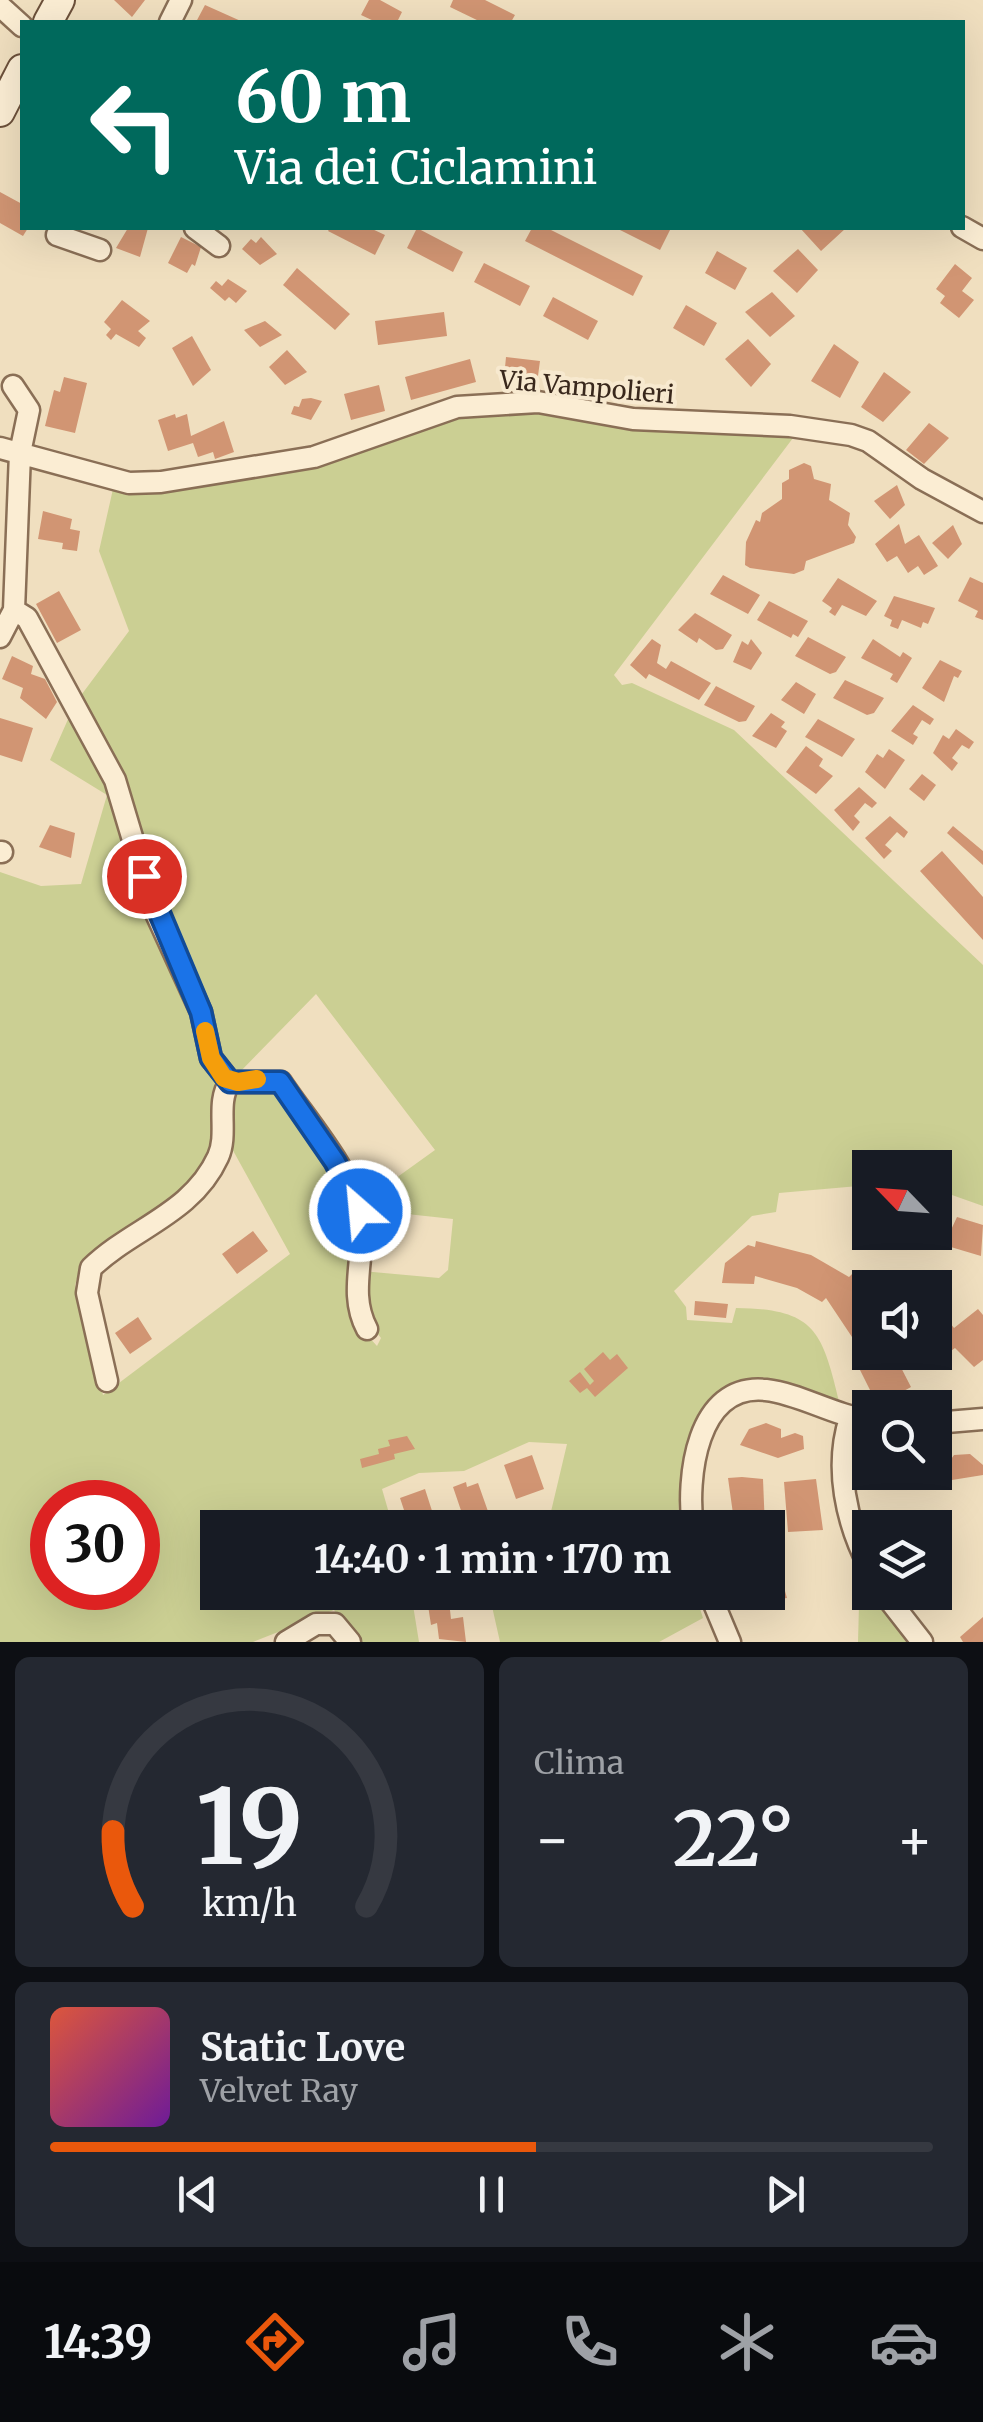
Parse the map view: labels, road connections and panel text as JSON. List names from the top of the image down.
{
  "streets": {
    "street": ["Via Vampolieri"]
  },
  "north": "top left",
  "page": {
    "turn": ["60 m", "Via dei Ciclamini"],
    "limit": "30",
    "trip": "14:40 · 1 min · 170 m",
    "tile": "Clima",
    "heat": ["−", "22°", "+"],
    "song": ["Static Love", "Velvet Ray"],
    "tabs": "14:39",
    "gauge": ["19", "km/h"]
  }
}
